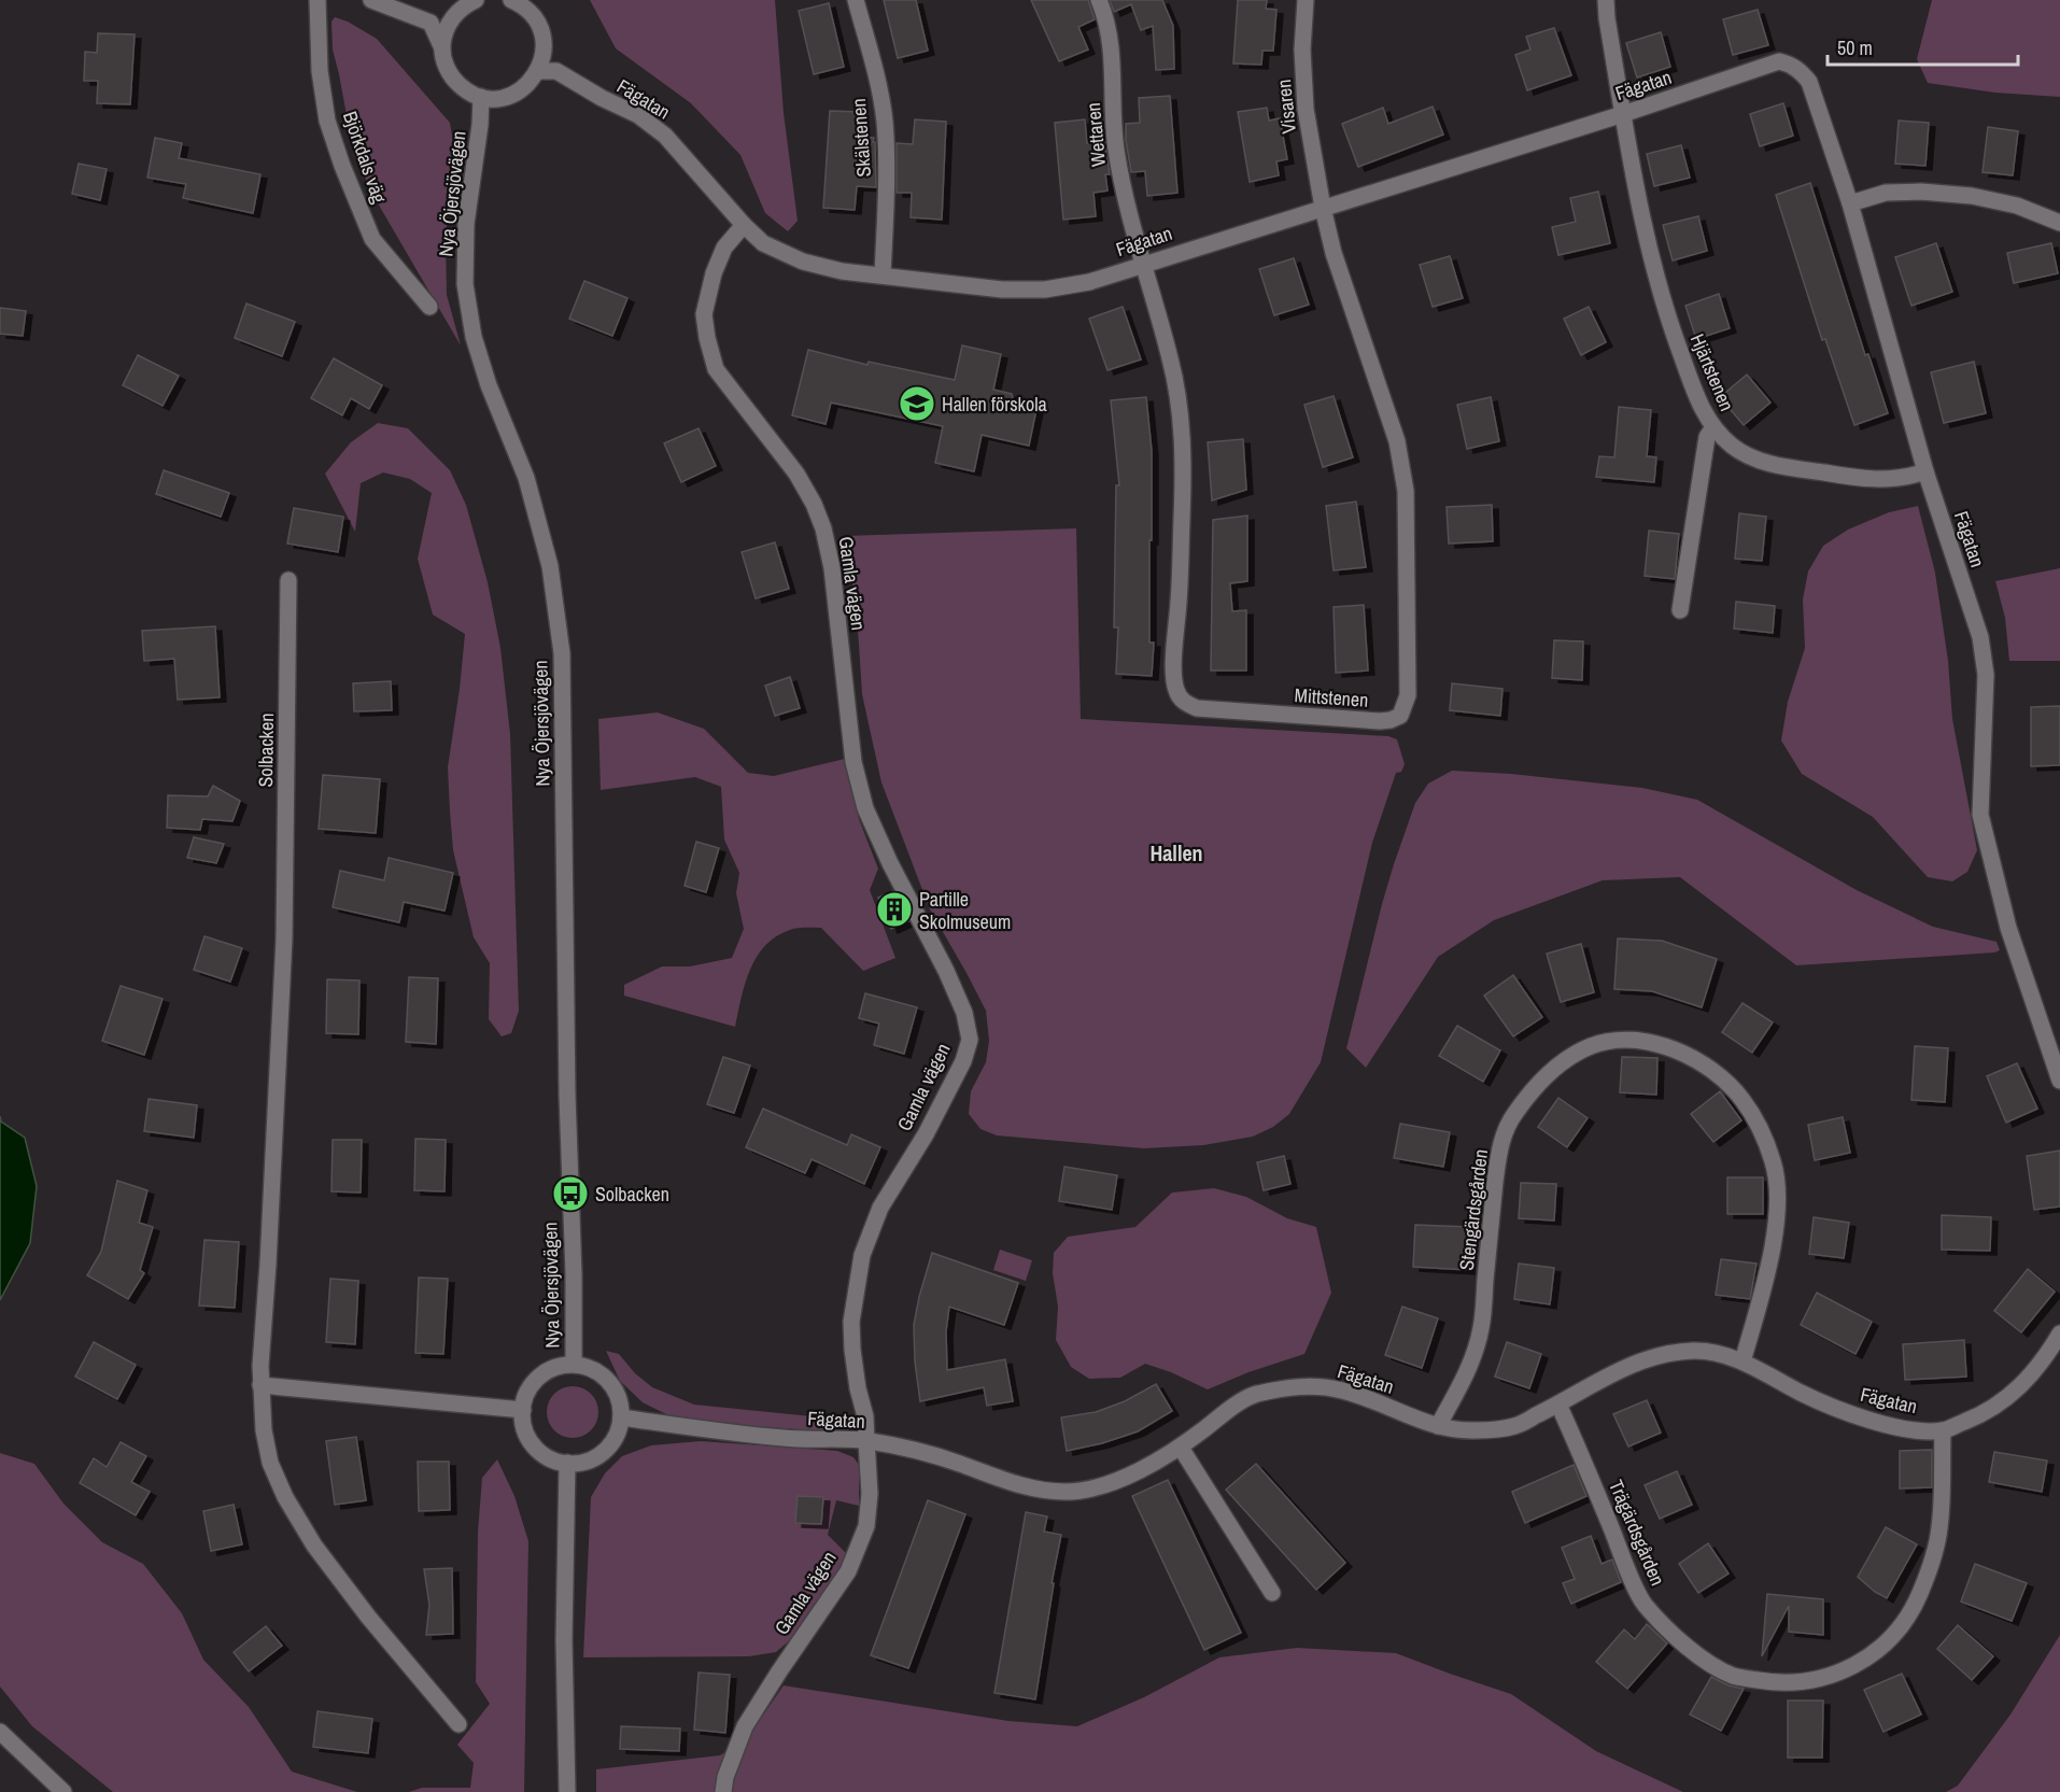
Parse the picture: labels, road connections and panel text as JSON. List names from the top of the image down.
{
  "streets": {
    "street": [
      "Fägatan",
      "Visaren",
      "Wettaren",
      "Skälstenen",
      "Björkdals väg",
      "Nya Öjersjövägen",
      "Hjärtstenen",
      "Gamla vägen",
      "Mittstenen",
      "Solbacken",
      "Stengärdsgården",
      "Trägärdsgården"
    ]
  },
  "crossings": [
    ["Fägatan", "Visaren"],
    ["Fägatan", "Wettaren"],
    ["Fägatan", "Skälstenen"],
    ["Fägatan", "Nya Öjersjövägen"],
    ["Fägatan", "Hjärtstenen"],
    ["Fägatan", "Gamla vägen"],
    ["Fägatan", "Mittstenen"],
    ["Fägatan", "Stengärdsgården"],
    ["Fägatan", "Trägärdsgården"],
    ["Visaren", "Mittstenen"],
    ["Wettaren", "Mittstenen"]
  ],
  "districts": ["Hallen"],
  "places": {
    "school or university": ["Hallen förskola"],
    "building": ["Partille Skolmuseum"],
    "bus stop": ["Solbacken"]
  },
  "scale_bar": "50 m"
}
